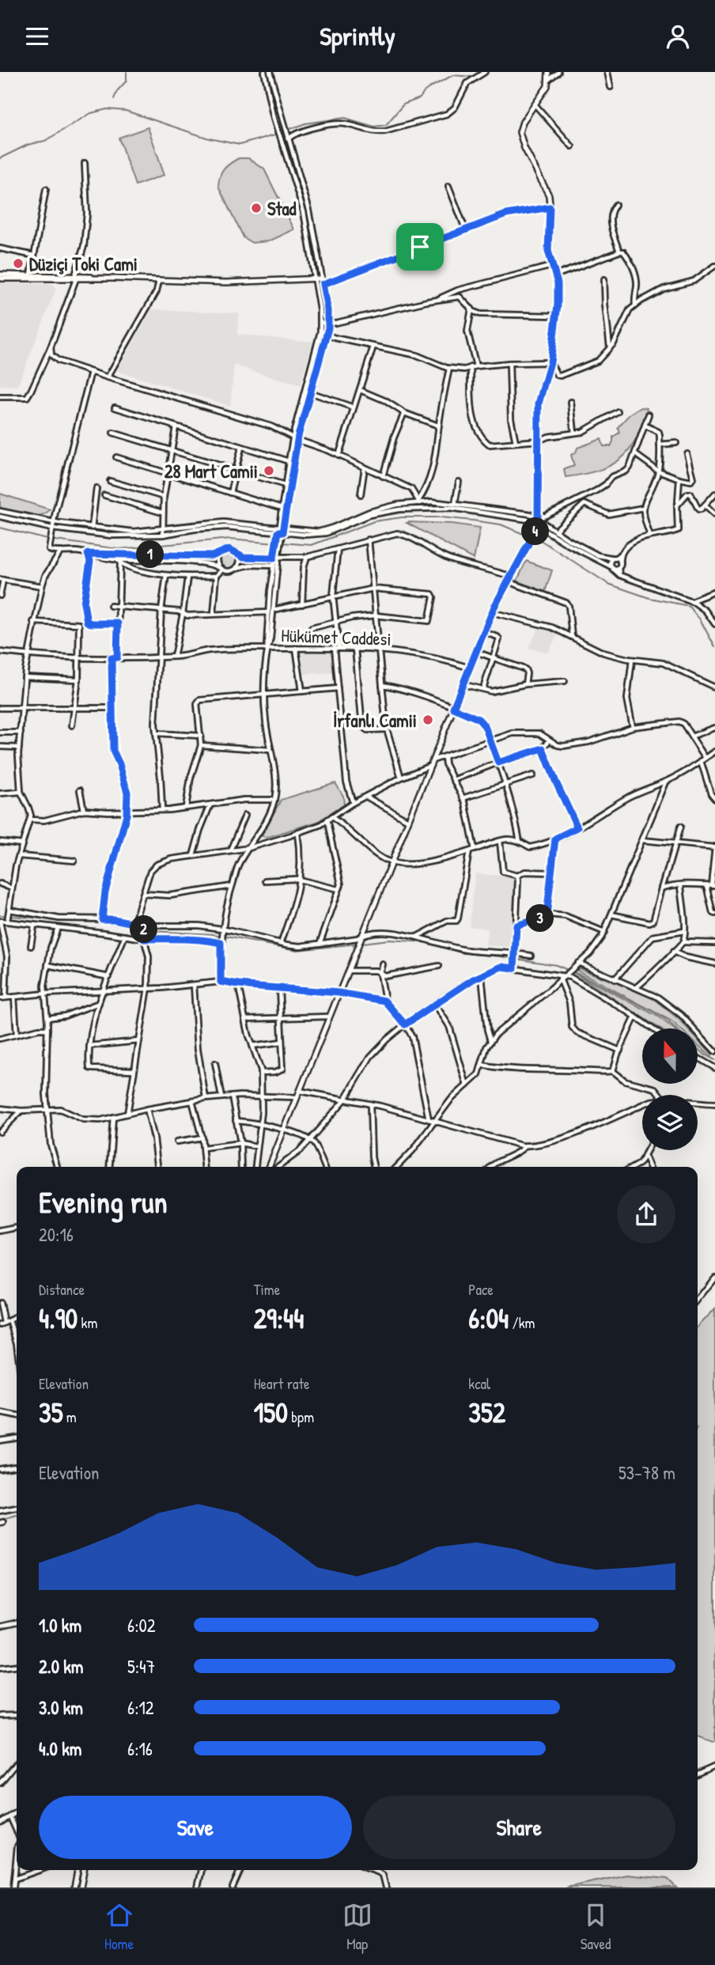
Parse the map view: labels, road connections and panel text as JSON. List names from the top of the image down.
{
  "streets": {
    "street": ["Hükümet Caddesi"]
  },
  "places": [
    "Stad",
    "Düziçi Toki Cami",
    "28 Mart Camii",
    "İrfanlı Camii"
  ],
  "north": "top",
  "page": {
    "header": "Sprintly",
    "pins": [
      "4",
      "1",
      "3",
      "2"
    ],
    "heading": ["Evening run", "20:16"],
    "stats": [
      ["Distance", "4.90 km"],
      ["Time", "29:44"],
      ["Pace", "6:04 /km"],
      ["Elevation", "35 m"],
      ["Heart rate", "150 bpm"],
      ["kcal", "352"]
    ],
    "chart": ["Elevation", "53–78 m"],
    "list": [
      {
        "name": "1.0 km",
        "note": "6:02"
      },
      {
        "name": "2.0 km",
        "note": "5:47"
      },
      {
        "name": "3.0 km",
        "note": "6:12"
      },
      {
        "name": "4.0 km",
        "note": "6:16"
      }
    ],
    "buttons": ["Save", "Share"],
    "tabs": ["Home", "Map", "Saved"]
  }
}
